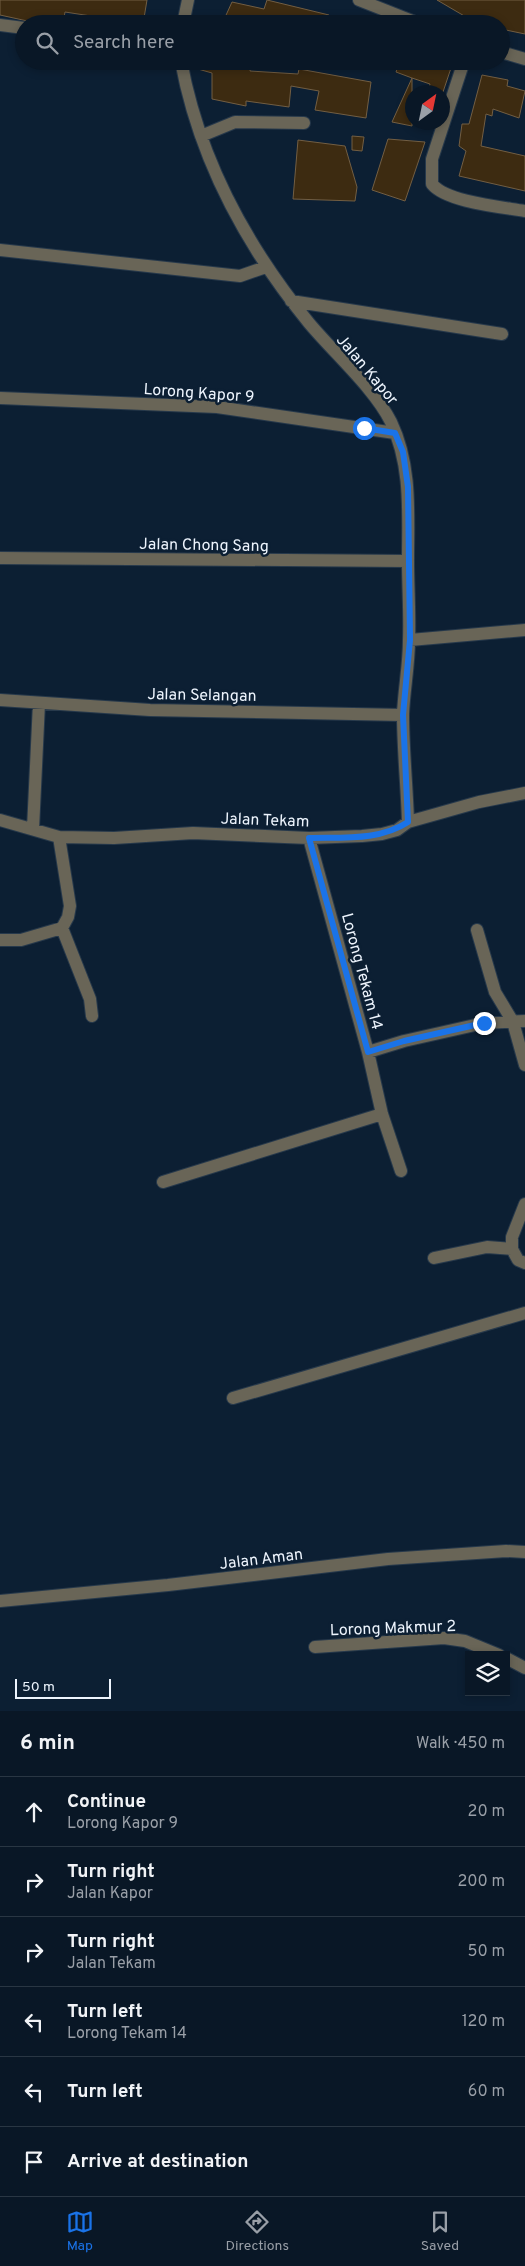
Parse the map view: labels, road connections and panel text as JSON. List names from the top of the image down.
{
  "streets": {
    "street": [
      "Jalan Kapor",
      "Lorong Kapor 9",
      "Jalan Chong Sang",
      "Jalan Selangan",
      "Jalan Tekam",
      "Lorong Tekam 14",
      "Jalan Aman",
      "Lorong Makmur 2"
    ]
  },
  "crossings": [
    ["Jalan Kapor", "Lorong Kapor 9"],
    ["Jalan Kapor", "Jalan Chong Sang"],
    ["Jalan Kapor", "Jalan Selangan"],
    ["Jalan Kapor", "Jalan Tekam"],
    ["Jalan Tekam", "Lorong Tekam 14"]
  ],
  "scale_bar": "50 m",
  "north": "top right",
  "page": {
    "search": "Search here",
    "scale": "50 m",
    "heading": ["6 min", "Walk · 450 m"],
    "list": [
      ["Continue", "Lorong Kapor 9", "20 m"],
      ["Turn right", "Jalan Kapor", "200 m"],
      ["Turn right", "Jalan Tekam", "50 m"],
      ["Turn left", "Lorong Tekam 14", "120 m"],
      ["Turn left", "60 m"],
      "Arrive at destination"
    ],
    "nav": ["Map", "Directions", "Saved"]
  }
}
